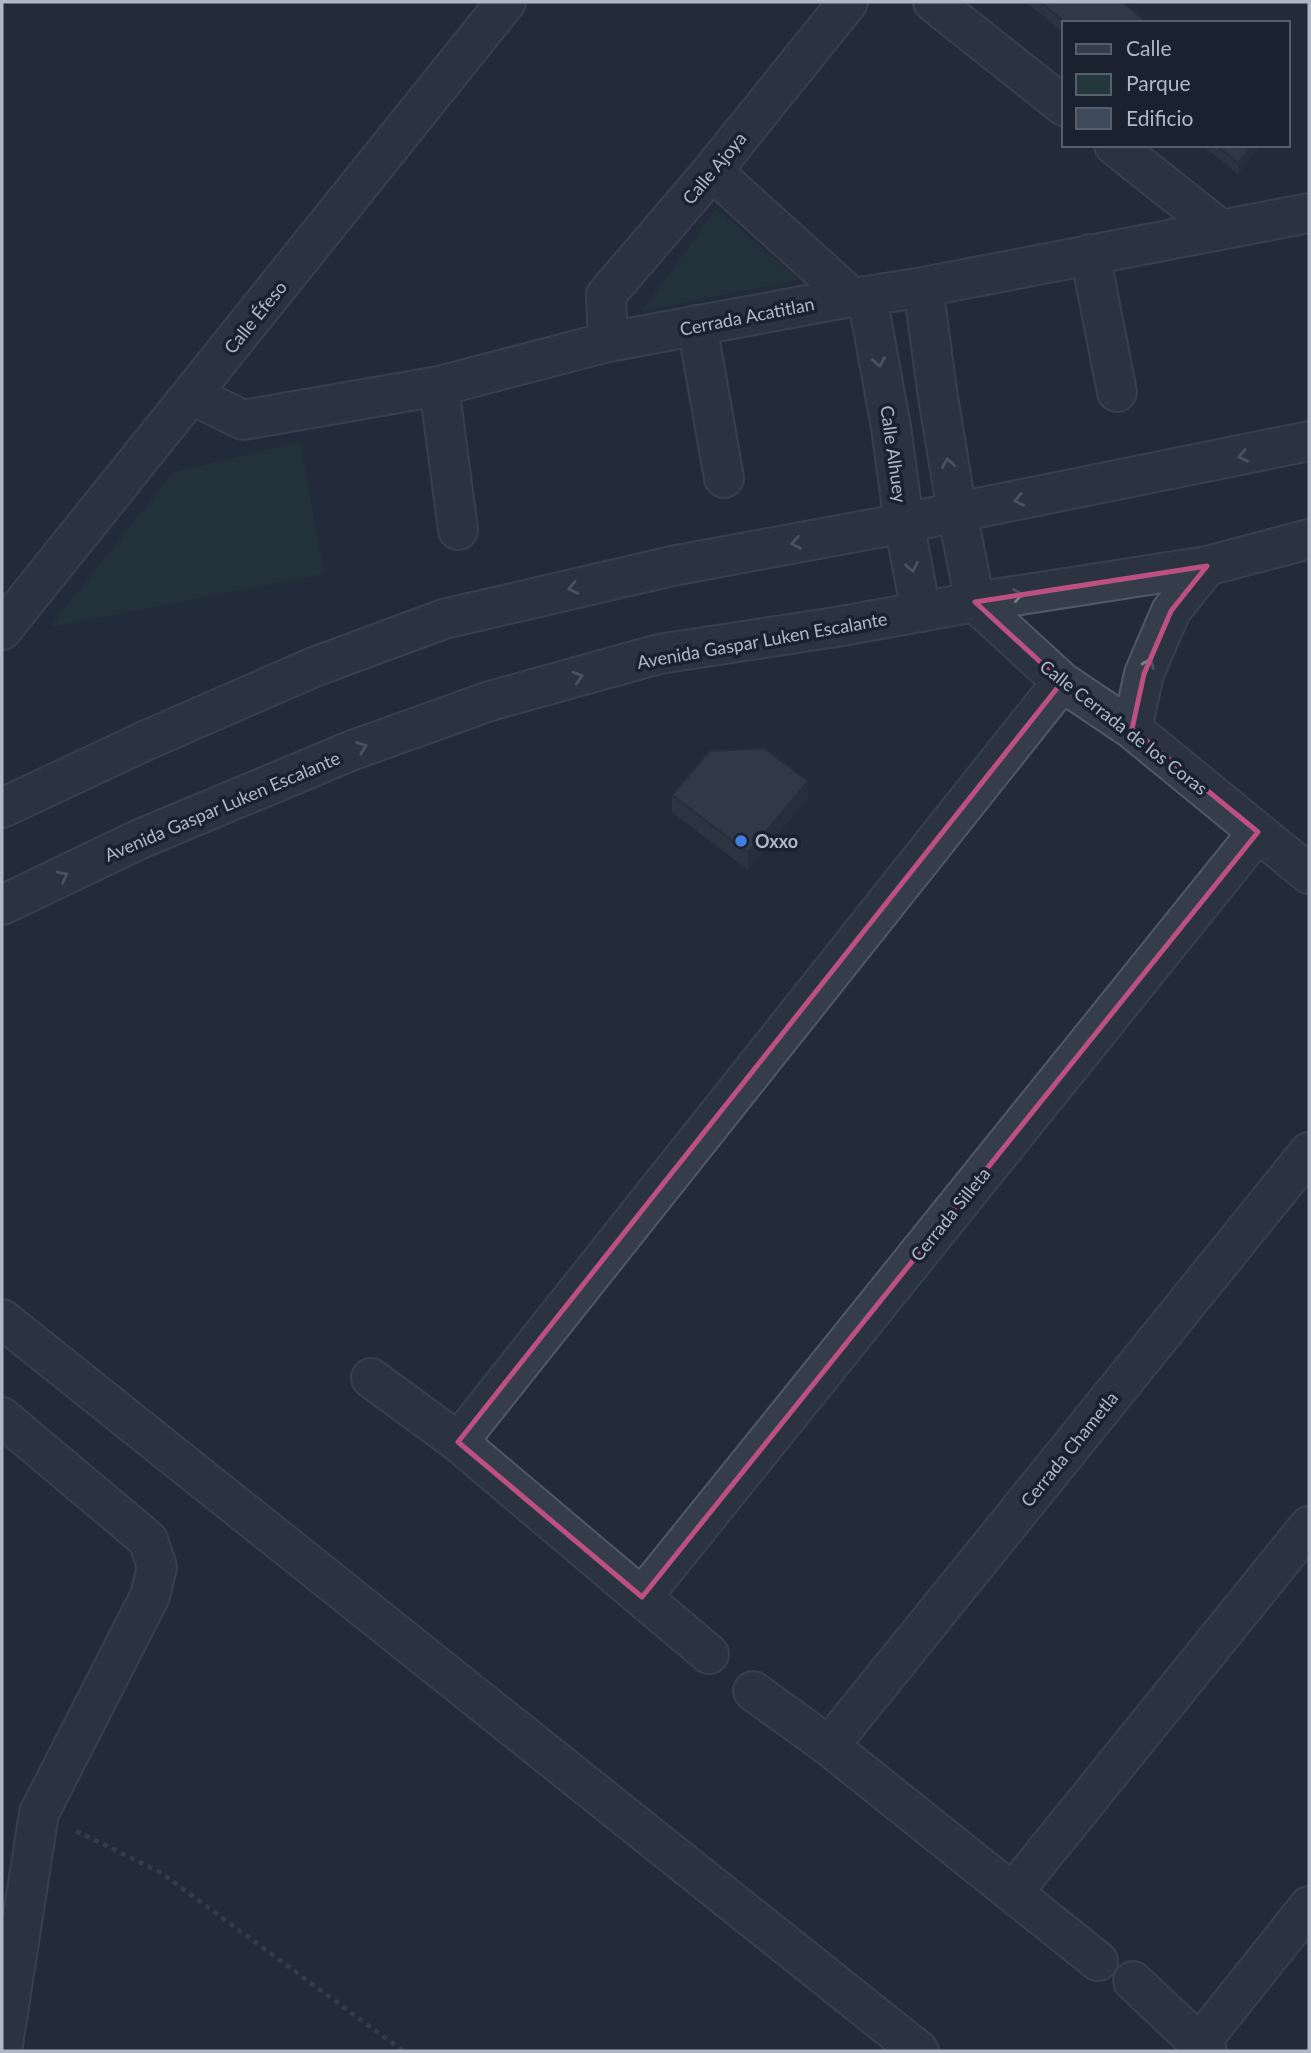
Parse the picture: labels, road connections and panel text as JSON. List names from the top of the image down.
{
  "streets": {
    "street": [
      "Calle Ajoya",
      "Cerrada Acatitlan",
      "Calle Éfeso",
      "Calle Alhuey",
      "Avenida Gaspar Luken Escalante",
      "Calle Cerrada de los Coras",
      "Cerrada Silleta",
      "Cerrada Chametla"
    ]
  },
  "crossings": [
    ["Calle Ajoya", "Cerrada Acatitlan"],
    ["Cerrada Acatitlan", "Calle Éfeso"],
    ["Cerrada Acatitlan", "Calle Alhuey"],
    ["Calle Alhuey", "Avenida Gaspar Luken Escalante"],
    ["Avenida Gaspar Luken Escalante", "Calle Cerrada de los Coras"],
    ["Calle Cerrada de los Coras", "Cerrada Silleta"]
  ],
  "places": ["Oxxo"],
  "legend": ["Calle", "Parque", "Edificio"]
}
